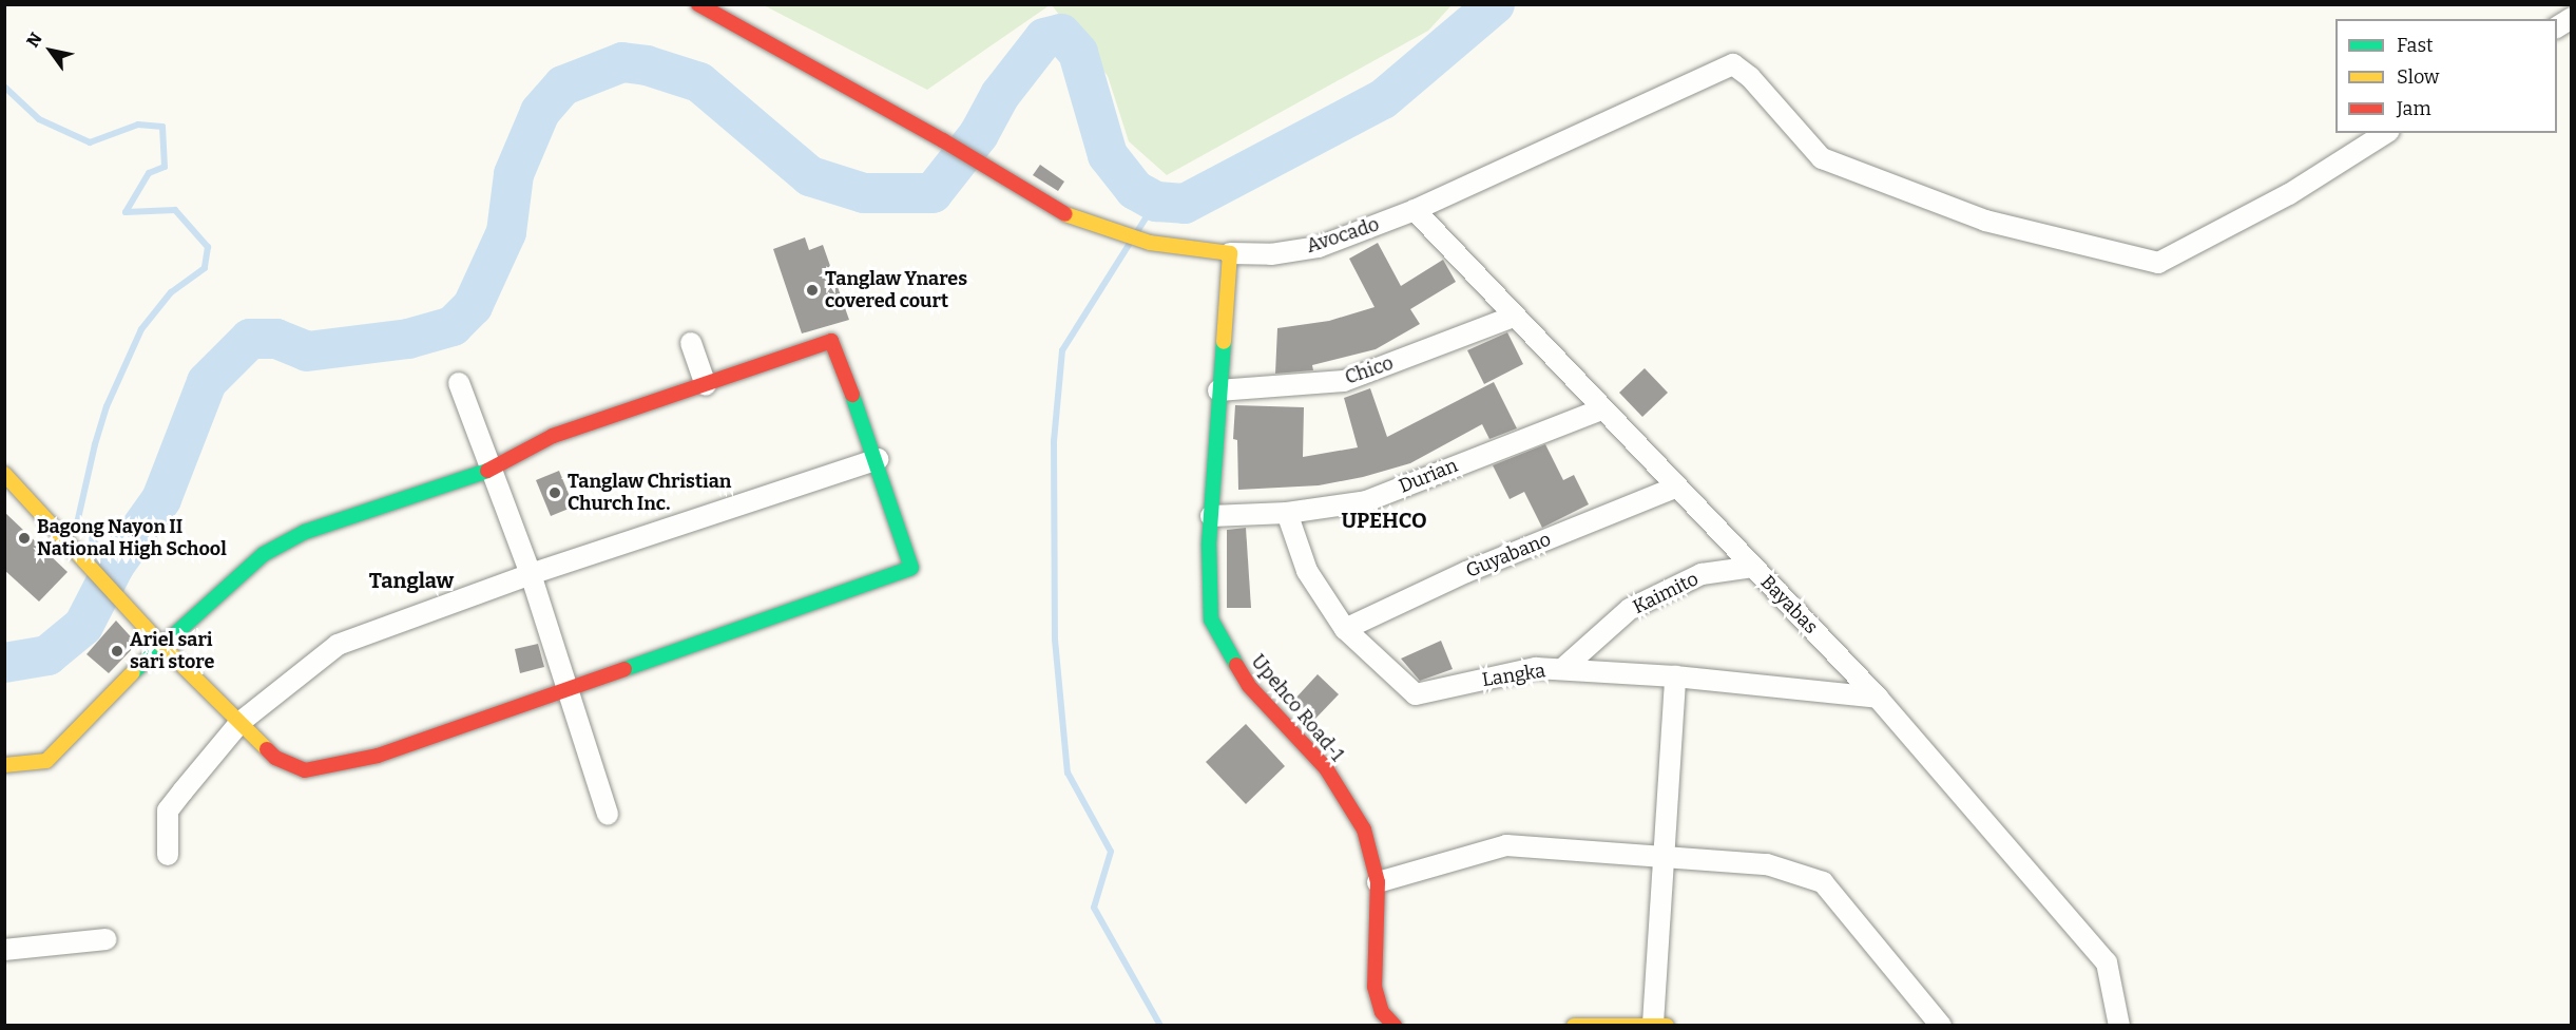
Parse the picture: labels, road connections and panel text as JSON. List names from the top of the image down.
{
  "streets": {
    "street": [
      "Avocado",
      "Chico",
      "Durian",
      "Guyabano",
      "Kaimito",
      "Bayabas",
      "Langka",
      "Upehco Road-1"
    ]
  },
  "crossings": [
    ["Avocado", "Bayabas"],
    ["Avocado", "Upehco Road-1"],
    ["Chico", "Bayabas"],
    ["Chico", "Upehco Road-1"],
    ["Durian", "Bayabas"],
    ["Durian", "Langka"],
    ["Durian", "Upehco Road-1"],
    ["Guyabano", "Bayabas"],
    ["Guyabano", "Langka"],
    ["Kaimito", "Bayabas"],
    ["Kaimito", "Langka"],
    ["Bayabas", "Langka"]
  ],
  "districts": ["UPEHCO", "Tanglaw"],
  "places": [
    "Tanglaw Ynares covered court",
    "Tanglaw Christian Church Inc.",
    "Bagong Nayon II National High School",
    "Ariel sari sari store"
  ],
  "legend": ["Fast", "Slow", "Jam"],
  "north": "top left"
}
